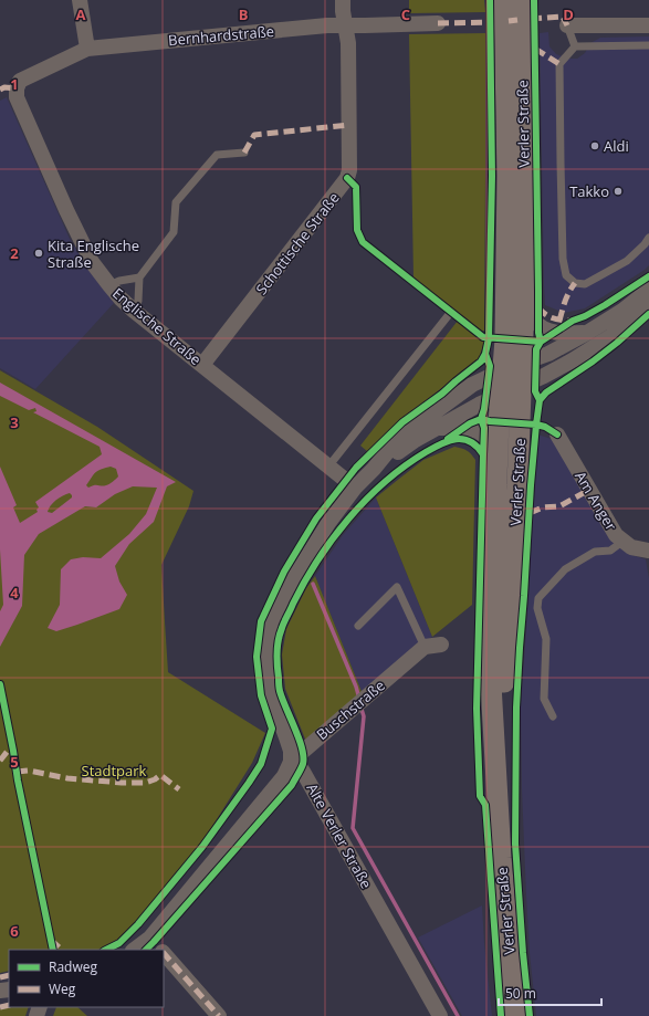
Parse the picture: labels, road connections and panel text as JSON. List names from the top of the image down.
{
  "streets": {
    "main road": ["Verler Straße"],
    "street": [
      "Bernhardstraße",
      "Schottische Straße",
      "Englische Straße",
      "Am Anger",
      "Buschstraße",
      "Alte Verler Straße"
    ]
  },
  "crossings": [
    ["Bernhardstraße", "Schottische Straße"],
    ["Bernhardstraße", "Englische Straße"],
    ["Schottische Straße", "Englische Straße"],
    ["Buschstraße", "Alte Verler Straße"]
  ],
  "parks": ["Stadtpark"],
  "places": ["Aldi", "Takko", "Kita Englische Straße"],
  "legend": ["Radweg", "Weg"],
  "scale_bar": "50 m",
  "grid": {
    "columns": [
      "A",
      "B",
      "C",
      "D"
    ],
    "rows": [
      "1",
      "2",
      "3",
      "4",
      "5",
      "6"
    ]
  }
}
